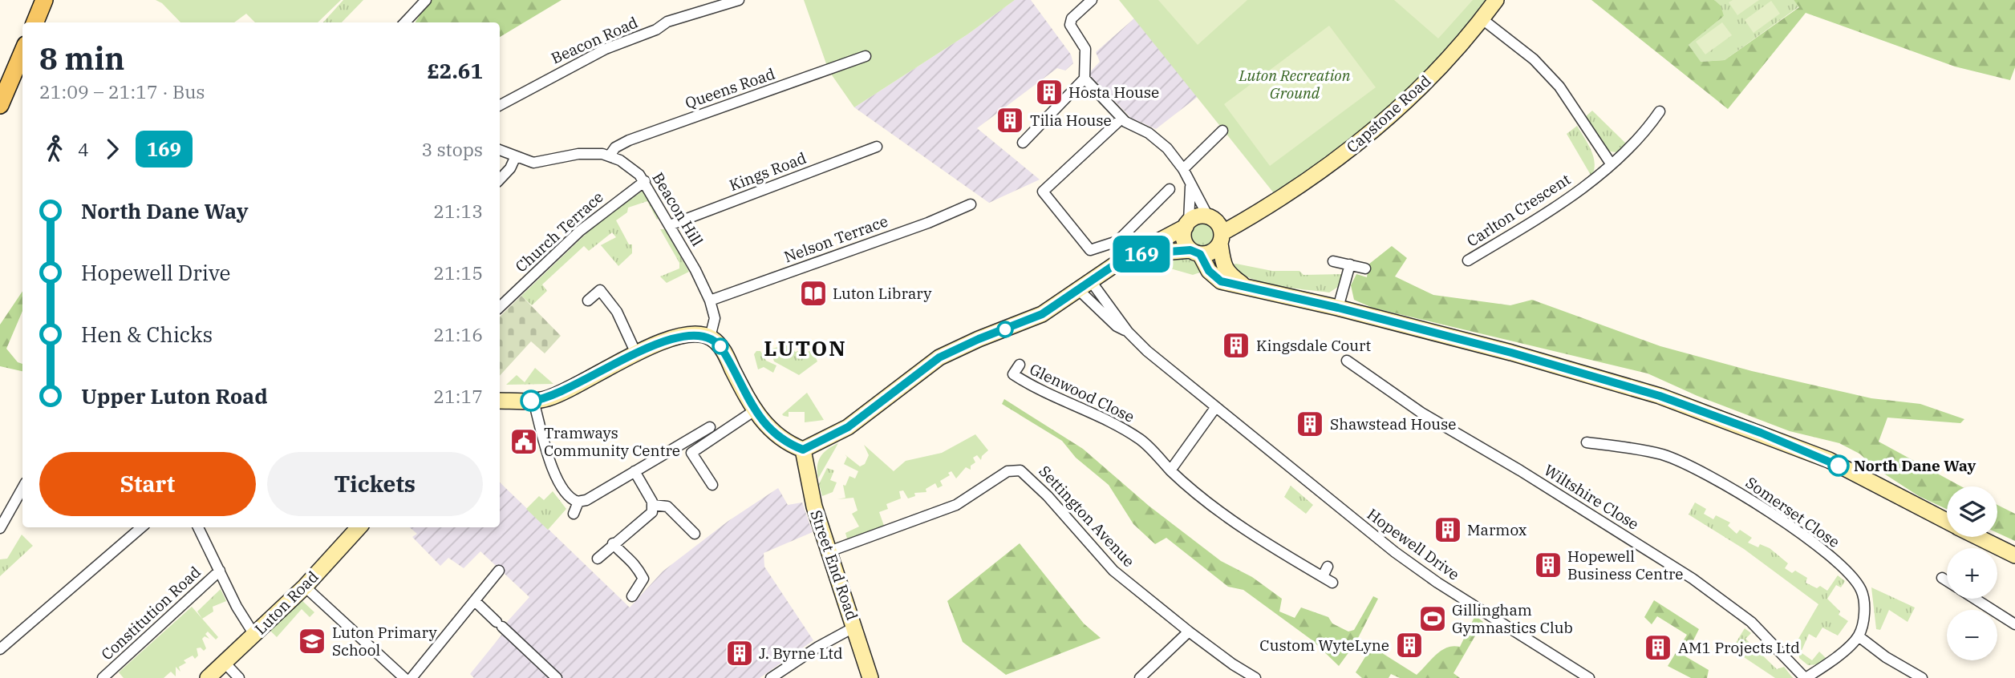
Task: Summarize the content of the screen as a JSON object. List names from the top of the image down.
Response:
{
  "streets": {
    "street": [
      "Beacon Road",
      "Queens Road",
      "Capstone Road",
      "Kings Road",
      "Beacon Hill",
      "Carlton Crescent",
      "Church Terrace",
      "Nelson Terrace",
      "Glenwood Close",
      "Wiltshire Close",
      "Somerset Close",
      "Settington Avenue",
      "Hopewell Drive",
      "Street End Road",
      "Luton Road",
      "Constitution Road"
    ]
  },
  "crossings": [
    ["Queens Road", "Beacon Hill"],
    ["Kings Road", "Beacon Hill"],
    ["Beacon Hill", "Church Terrace"],
    ["Beacon Hill", "Nelson Terrace"],
    ["Settington Avenue", "Street End Road"]
  ],
  "districts": ["LUTON"],
  "parks": ["Luton Recreation Ground"],
  "places": {
    "building": [
      "Hosta House",
      "Tilia House",
      "Kingsdale Court",
      "Shawstead House",
      "Marmox",
      "Hopewell Business Centre",
      "Custom WyteLyne",
      "AM1 Projects Ltd",
      "J. Byrne Ltd"
    ],
    "library": ["Luton Library"],
    "public building": ["Tramways Community Centre"],
    "other": ["North Dane Way"],
    "sports": ["Gillingham Gymnastics Club"],
    "school or university": ["Luton Primary School"]
  },
  "lines": ["bus line 169"],
  "page": {
    "on_map": "169",
    "heading": ["8 min", "21:09 – 21:17 · Bus", "£2.61"],
    "legs": ["4", "169", "3 stops"],
    "list": [
      {
        "name": "North Dane Way",
        "value": "21:13"
      },
      {
        "name": "Hopewell Drive",
        "value": "21:15"
      },
      {
        "name": "Hen & Chicks",
        "value": "21:16"
      },
      {
        "name": "Upper Luton Road",
        "value": "21:17"
      }
    ],
    "buttons": ["Start", "Tickets"],
    "map_buttons": ["+", "−"]
  }
}
